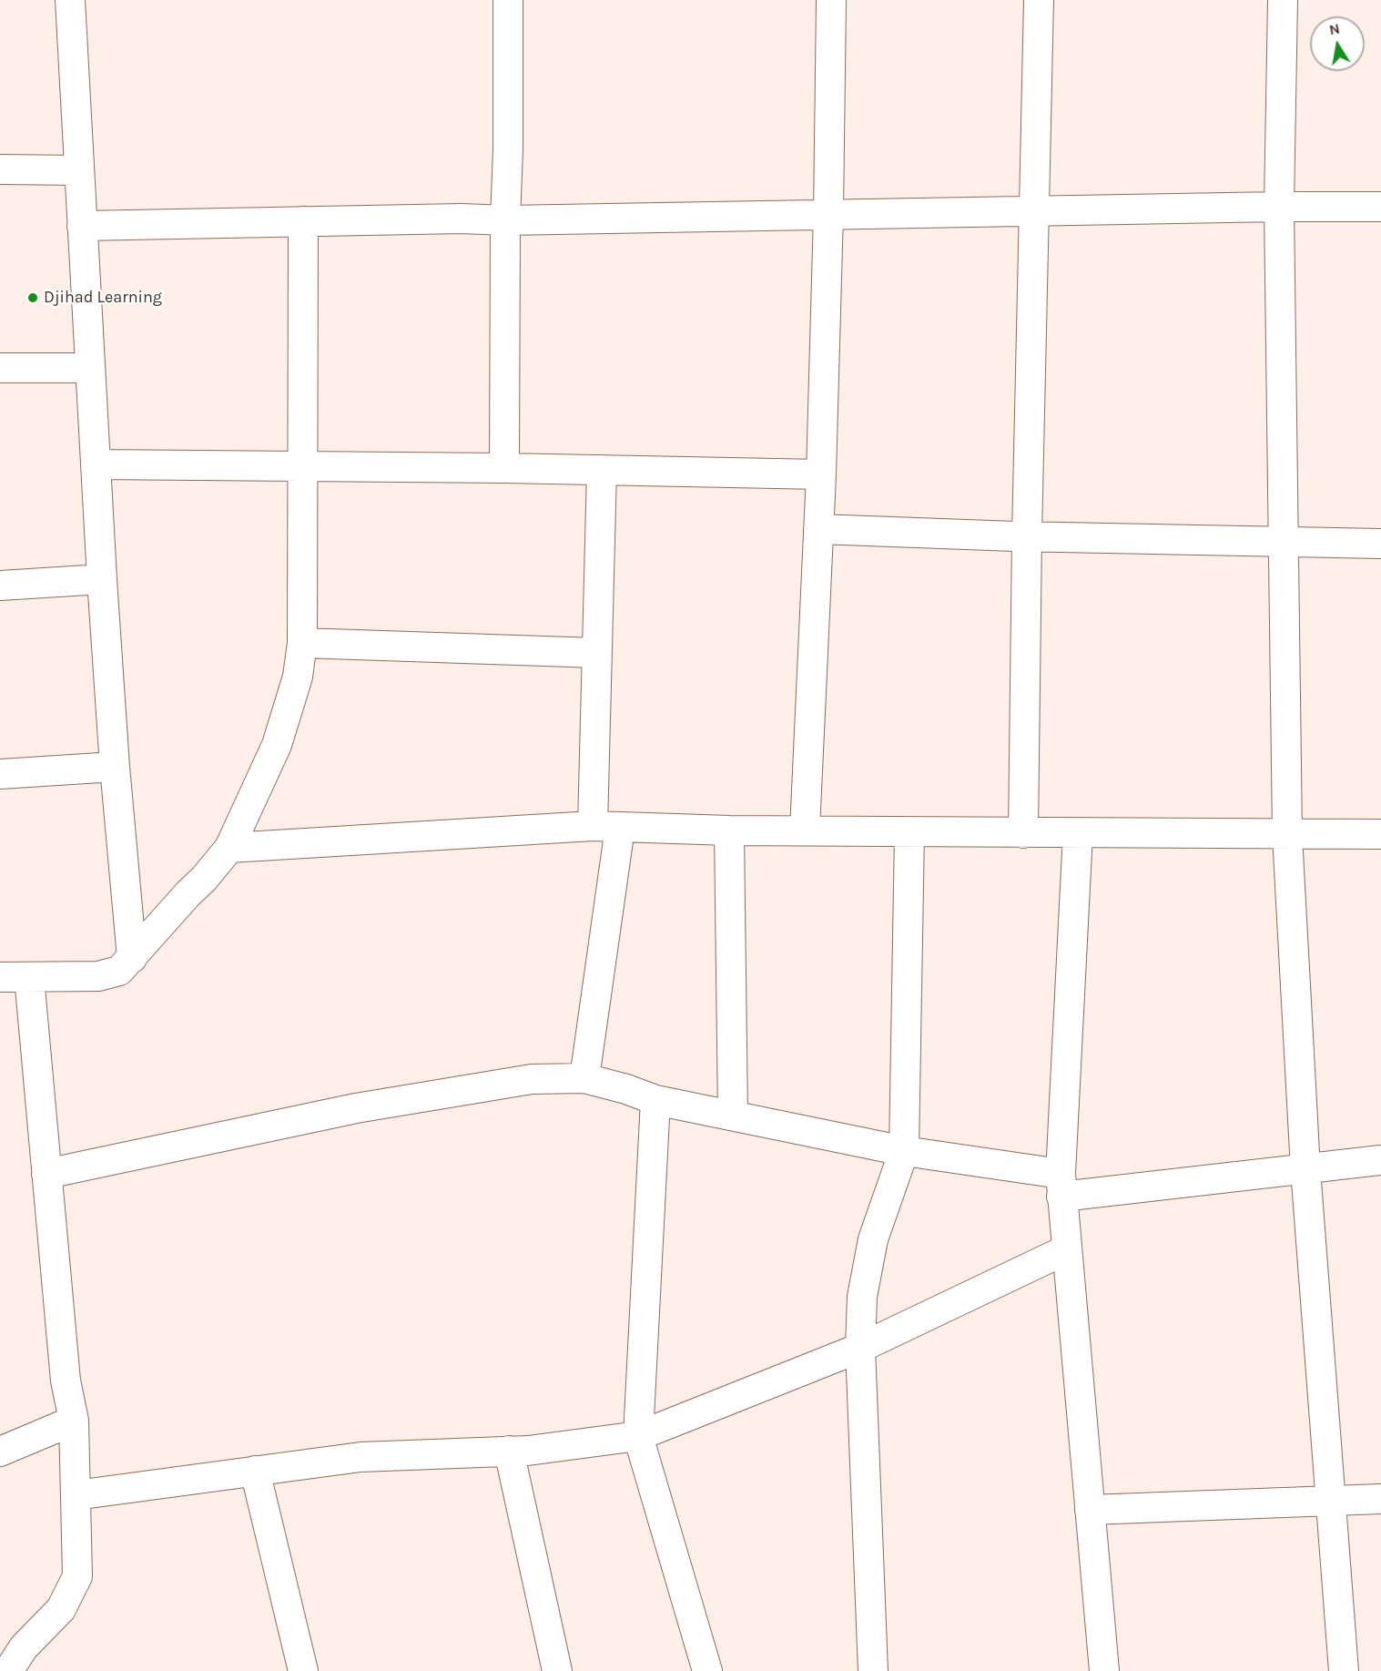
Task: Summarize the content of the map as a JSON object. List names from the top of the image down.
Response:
{
  "places": ["Djihad Learning"],
  "north": "top"
}
